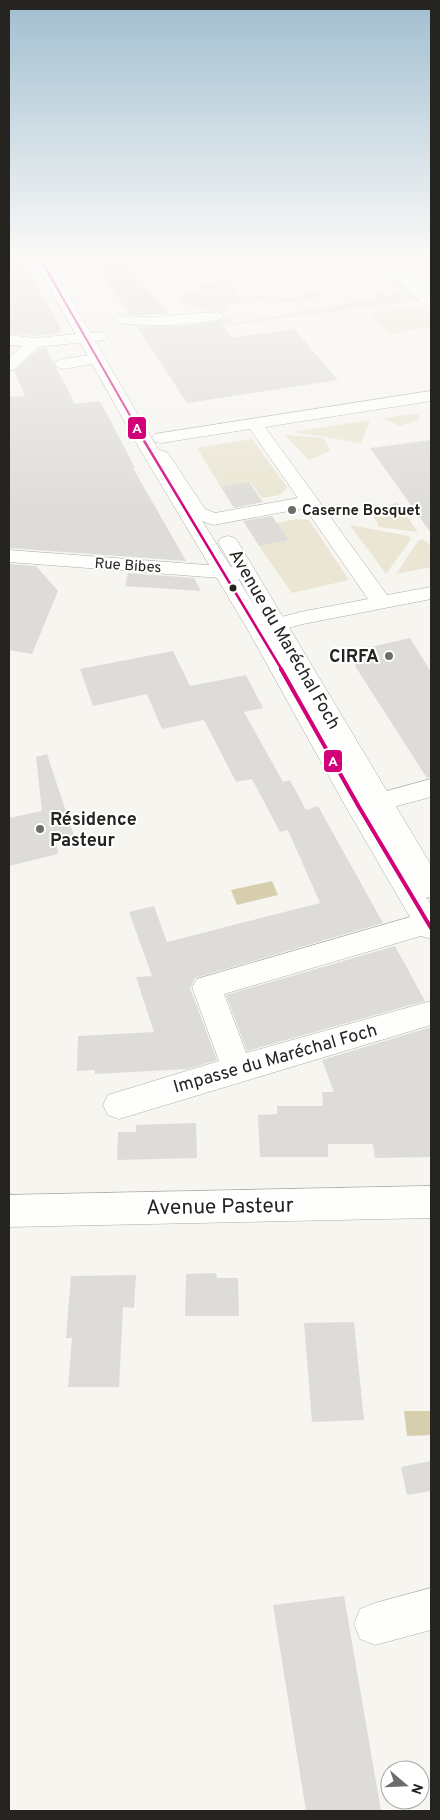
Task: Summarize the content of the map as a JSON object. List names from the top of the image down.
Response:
{
  "streets": {
    "main road": [
      "Rue Bibes",
      "Avenue du Maréchal Foch",
      "Impasse du Maréchal Foch",
      "Avenue Pasteur"
    ]
  },
  "crossings": [
    ["Rue Bibes", "Avenue du Maréchal Foch"]
  ],
  "places": ["Caserne Bosquet", "CIRFA", "Résidence Pasteur"],
  "lines": ["transit line A"],
  "north": "right"
}
